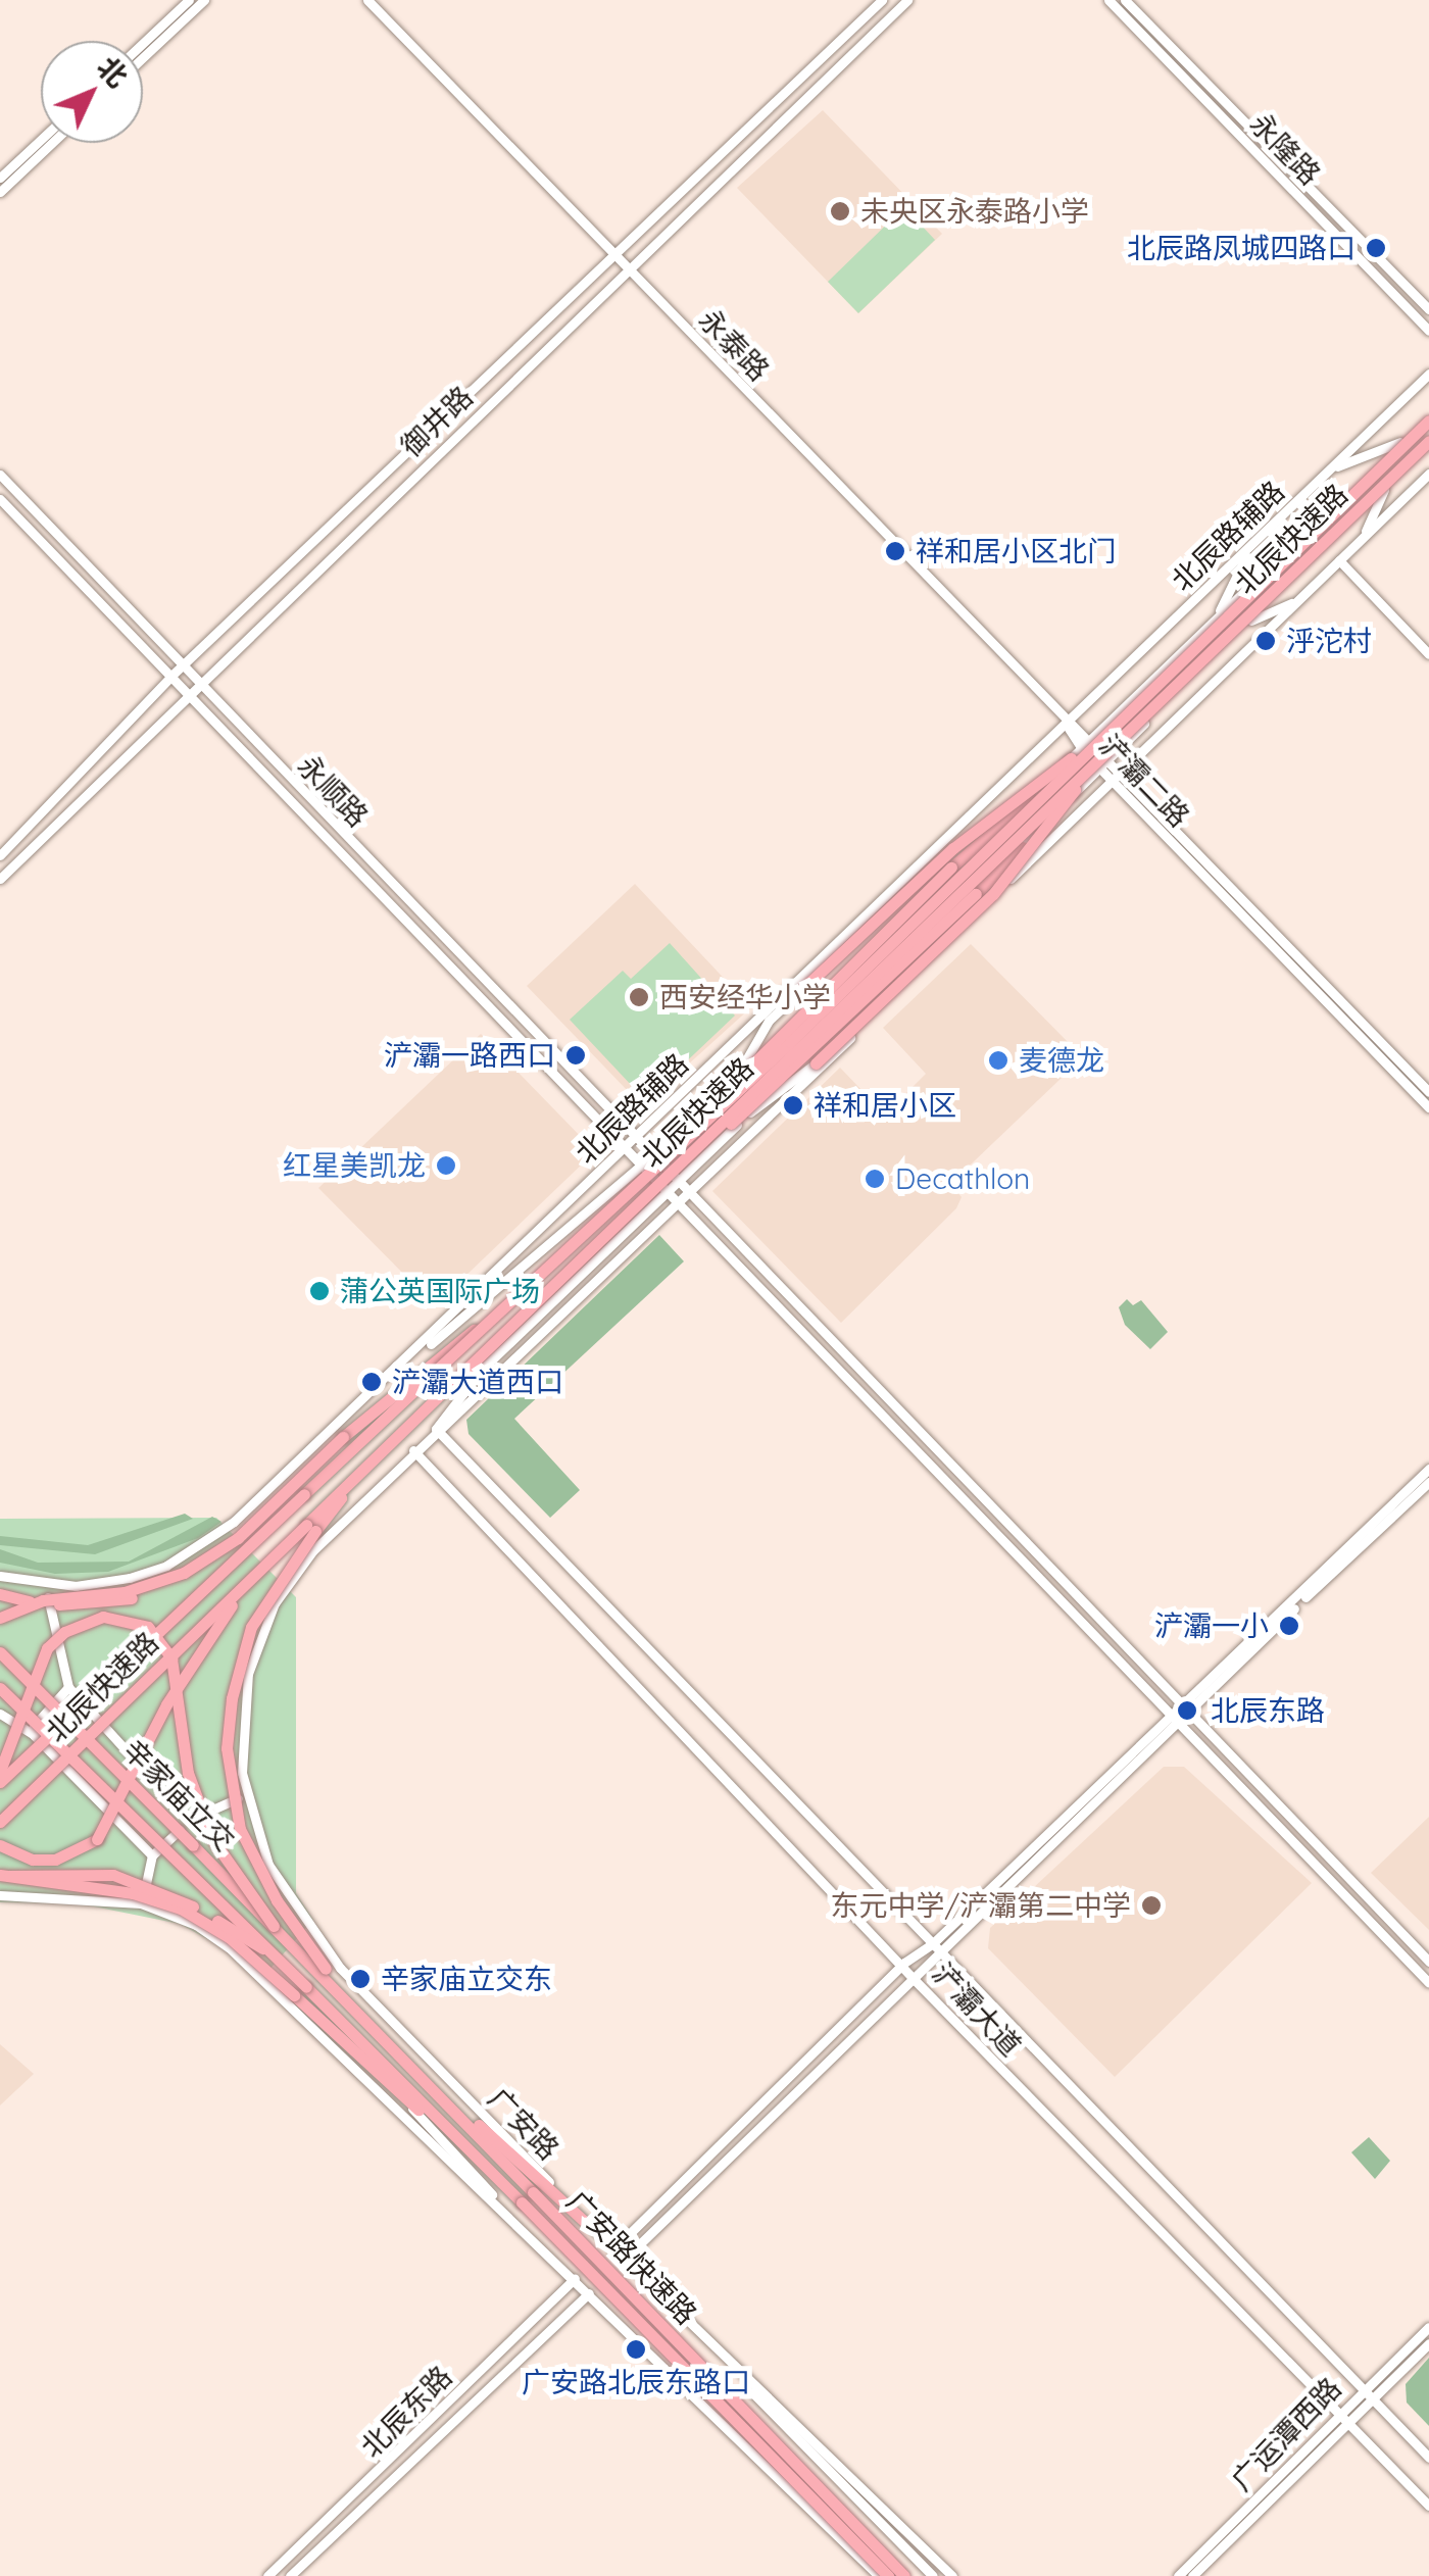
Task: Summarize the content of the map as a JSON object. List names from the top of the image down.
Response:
{
  "streets": {
    "highway": ["北辰快速路", "辛家庙立交", "广安路快速路"],
    "main road": [
      "永隆路",
      "永泰路",
      "御井路",
      "北辰路辅路",
      "浐灞二路",
      "永顺路",
      "浐灞大道",
      "广安路",
      "北辰东路",
      "广运潭西路"
    ]
  },
  "crossings": [
    ["永泰路", "御井路"],
    ["永泰路", "北辰路辅路"],
    ["永泰路", "浐灞二路"],
    ["御井路", "永顺路"],
    ["北辰路辅路", "浐灞二路"],
    ["北辰路辅路", "永顺路"],
    ["辛家庙立交", "广安路快速路"],
    ["浐灞大道", "广运潭西路"]
  ],
  "places": [
    "未央区永泰路小学",
    "北辰路凤城四路口",
    "祥和居小区北门",
    "泘沱村",
    "西安经华小学",
    "浐灞一路西口",
    "麦德龙",
    "祥和居小区",
    "红星美凯龙",
    "Decathlon",
    "蒲公英国际广场",
    "浐灞大道西口",
    "浐灞一小",
    "北辰东路",
    "东元中学/浐灞第二中学",
    "辛家庙立交东",
    "广安路北辰东路口"
  ],
  "north": "top right"
}
